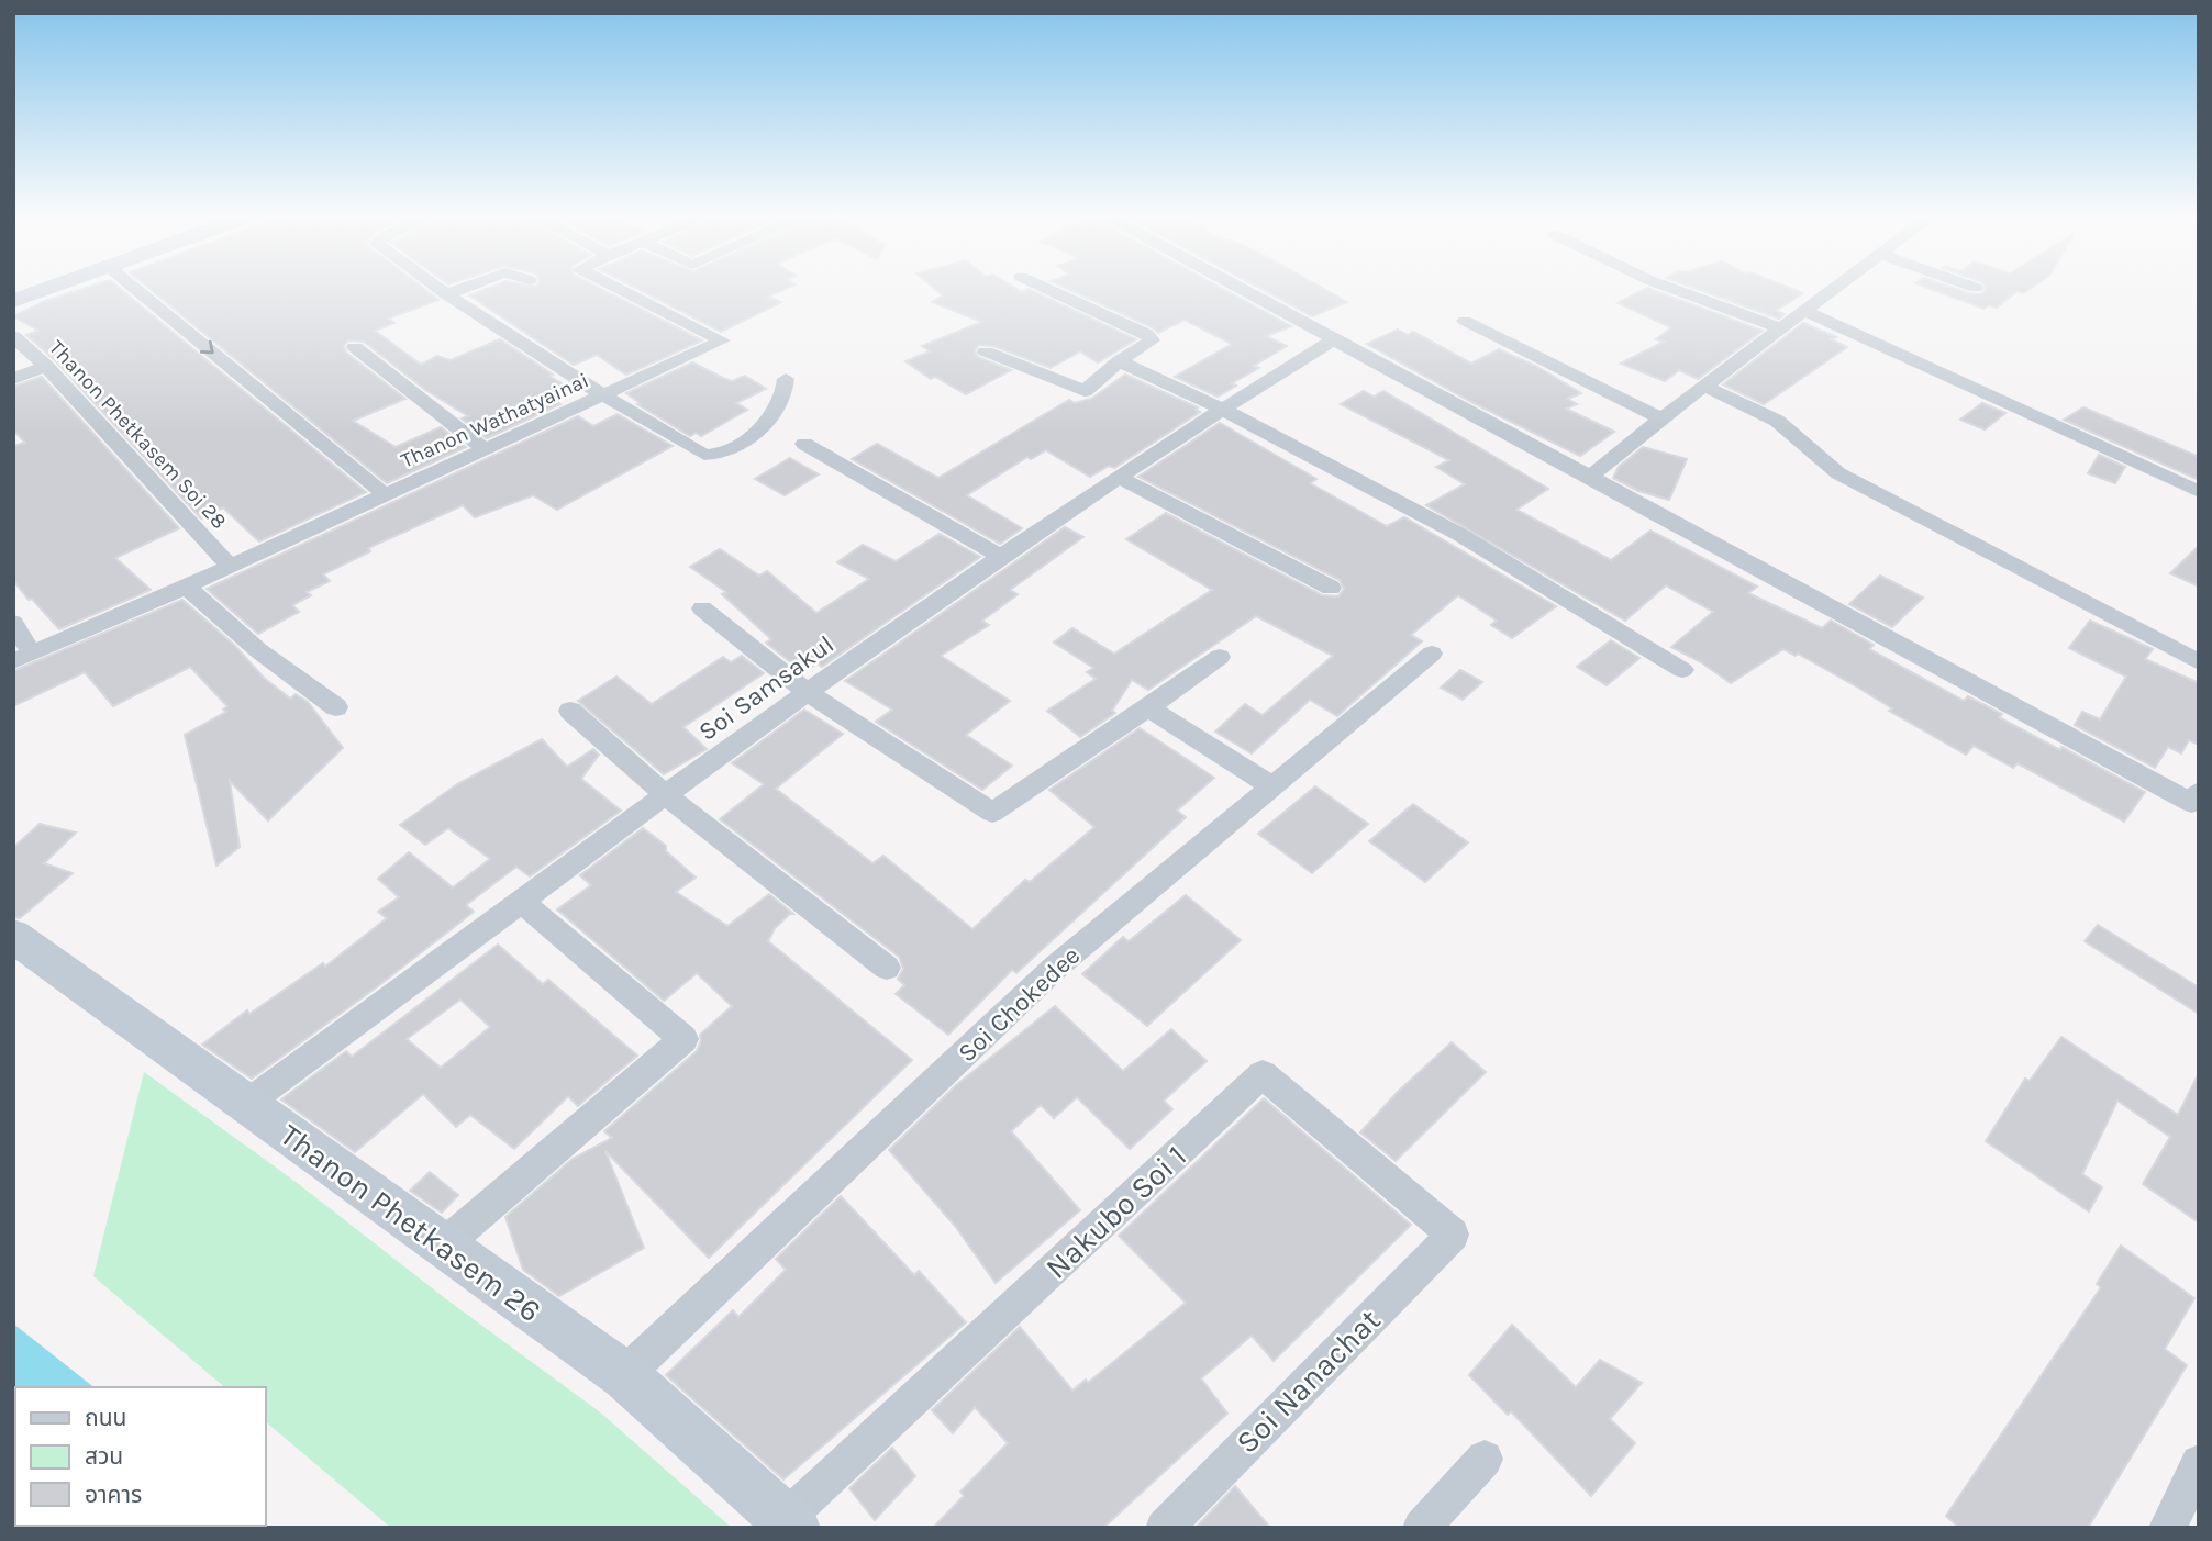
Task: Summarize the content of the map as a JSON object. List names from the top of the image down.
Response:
{
  "streets": {
    "street": [
      "Thanon Wathatyainai",
      "Thanon Phetkasem Soi 28",
      "Soi Samsakul",
      "Soi Chokedee",
      "Nakubo Soi 1",
      "Thanon Phetkasem 26",
      "Soi Nanachat"
    ]
  },
  "crossings": [
    ["Thanon Wathatyainai", "Thanon Phetkasem Soi 28"],
    ["Soi Samsakul", "Thanon Phetkasem 26"],
    ["Soi Chokedee", "Thanon Phetkasem 26"],
    ["Nakubo Soi 1", "Thanon Phetkasem 26"],
    ["Nakubo Soi 1", "Soi Nanachat"]
  ],
  "legend": ["ถนน", "สวน", "อาคาร"]
}
